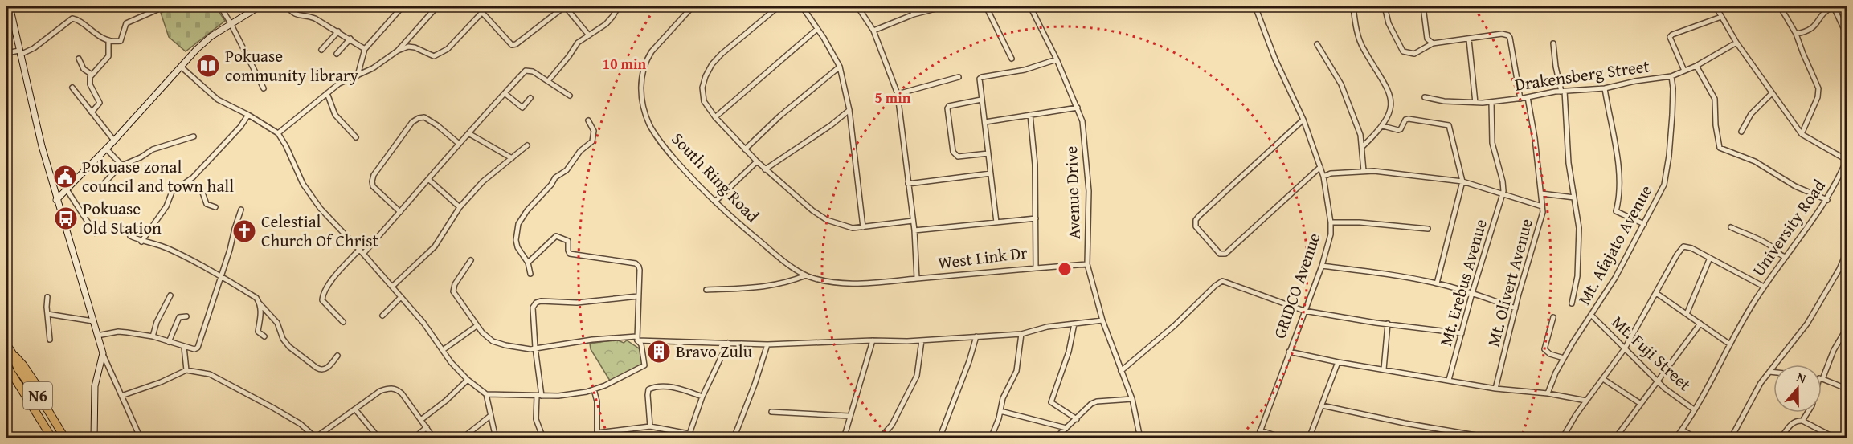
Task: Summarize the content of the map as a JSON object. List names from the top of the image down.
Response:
{
  "streets": {
    "highway": ["N6"],
    "street": [
      "Drakensberg Street",
      "South Ring Road",
      "Avenue Drive",
      "University Road",
      "Mt. Afajato Avenue",
      "West Link Dr",
      "Mt. Erebus Avenue",
      "Mt. Olivert Avenue",
      "GRIDCO Avenue",
      "Mt. Fuji Street"
    ]
  },
  "crossings": [
    ["Drakensberg Street", "University Road"],
    ["Drakensberg Street", "Mt. Afajato Avenue"],
    ["Drakensberg Street", "Mt. Olivert Avenue"],
    ["South Ring Road", "West Link Dr"],
    ["University Road", "Mt. Fuji Street"],
    ["Mt. Afajato Avenue", "Mt. Fuji Street"]
  ],
  "places": {
    "library": ["Pokuase community library"],
    "public building": ["Pokuase zonal council and town hall"],
    "bus stop": ["Pokuase Old Station"],
    "church": ["Celestial Church Of Christ"],
    "building": ["Bravo Zulu"]
  },
  "north": "top",
  "rings": ["10 min", "5 min"]
}
